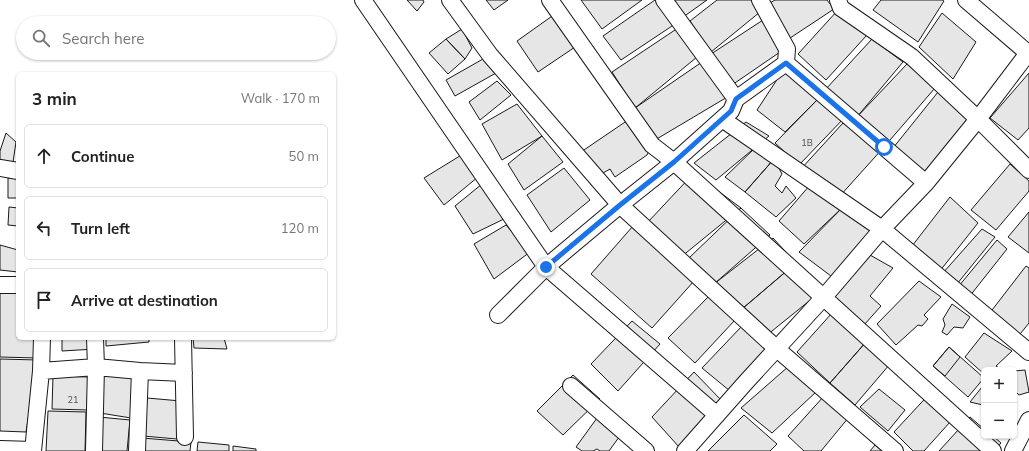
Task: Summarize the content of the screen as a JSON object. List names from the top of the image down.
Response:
{
  "house_numbers": ["1B", "21"],
  "page": {
    "search": "Search here",
    "heading": ["3 min", "Walk · 170 m"],
    "list": [
      ["Continue", "50 m"],
      ["Turn left", "120 m"],
      "Arrive at destination"
    ],
    "map_buttons": ["+", "−"]
  }
}
